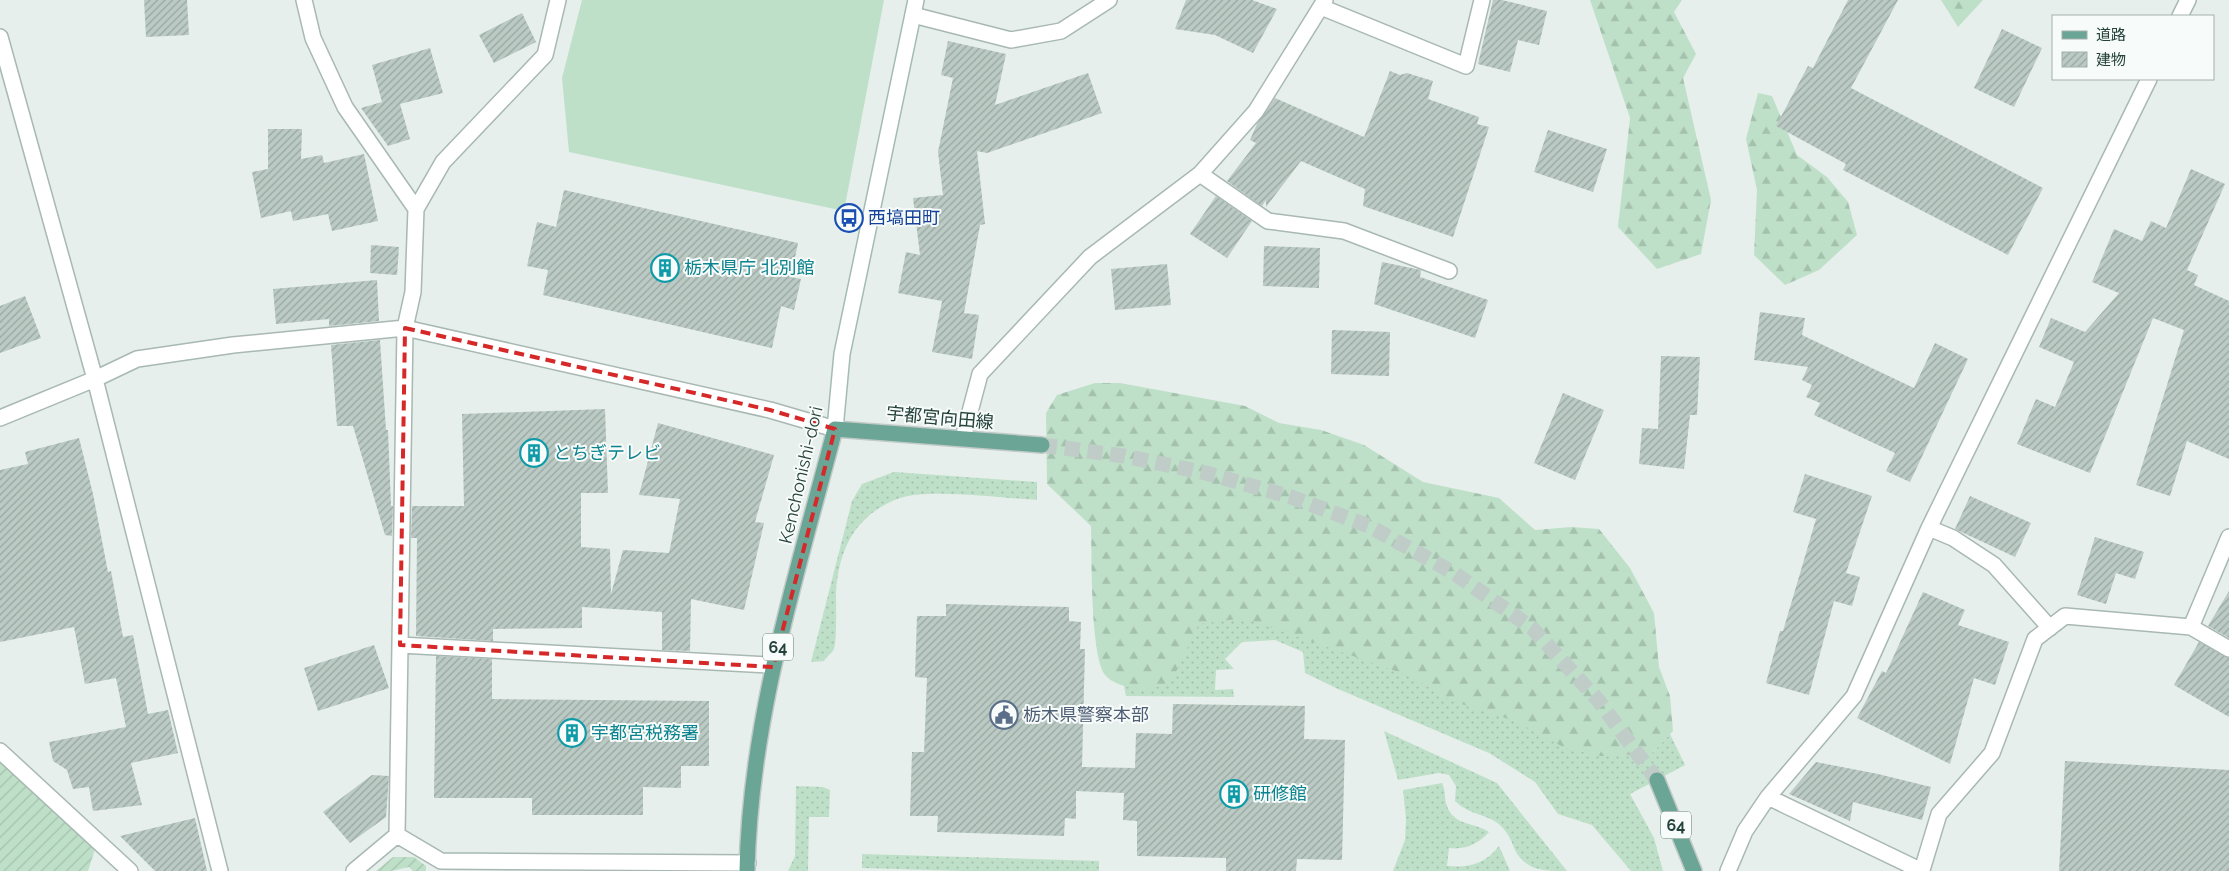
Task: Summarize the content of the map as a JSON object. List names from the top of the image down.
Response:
{
  "streets": {
    "main road": ["宇都宮向田線", "Kenchonishi-dori", "64"]
  },
  "crossings": [
    ["宇都宮向田線", "Kenchonishi-dori"]
  ],
  "places": {
    "bus stop": ["西塙田町"],
    "building": [
      "栃木県庁 北別館",
      "とちぎテレビ",
      "宇都宮税務署",
      "研修館"
    ],
    "public building": ["栃木県警察本部"]
  },
  "legend": ["道路", "建物"]
}
